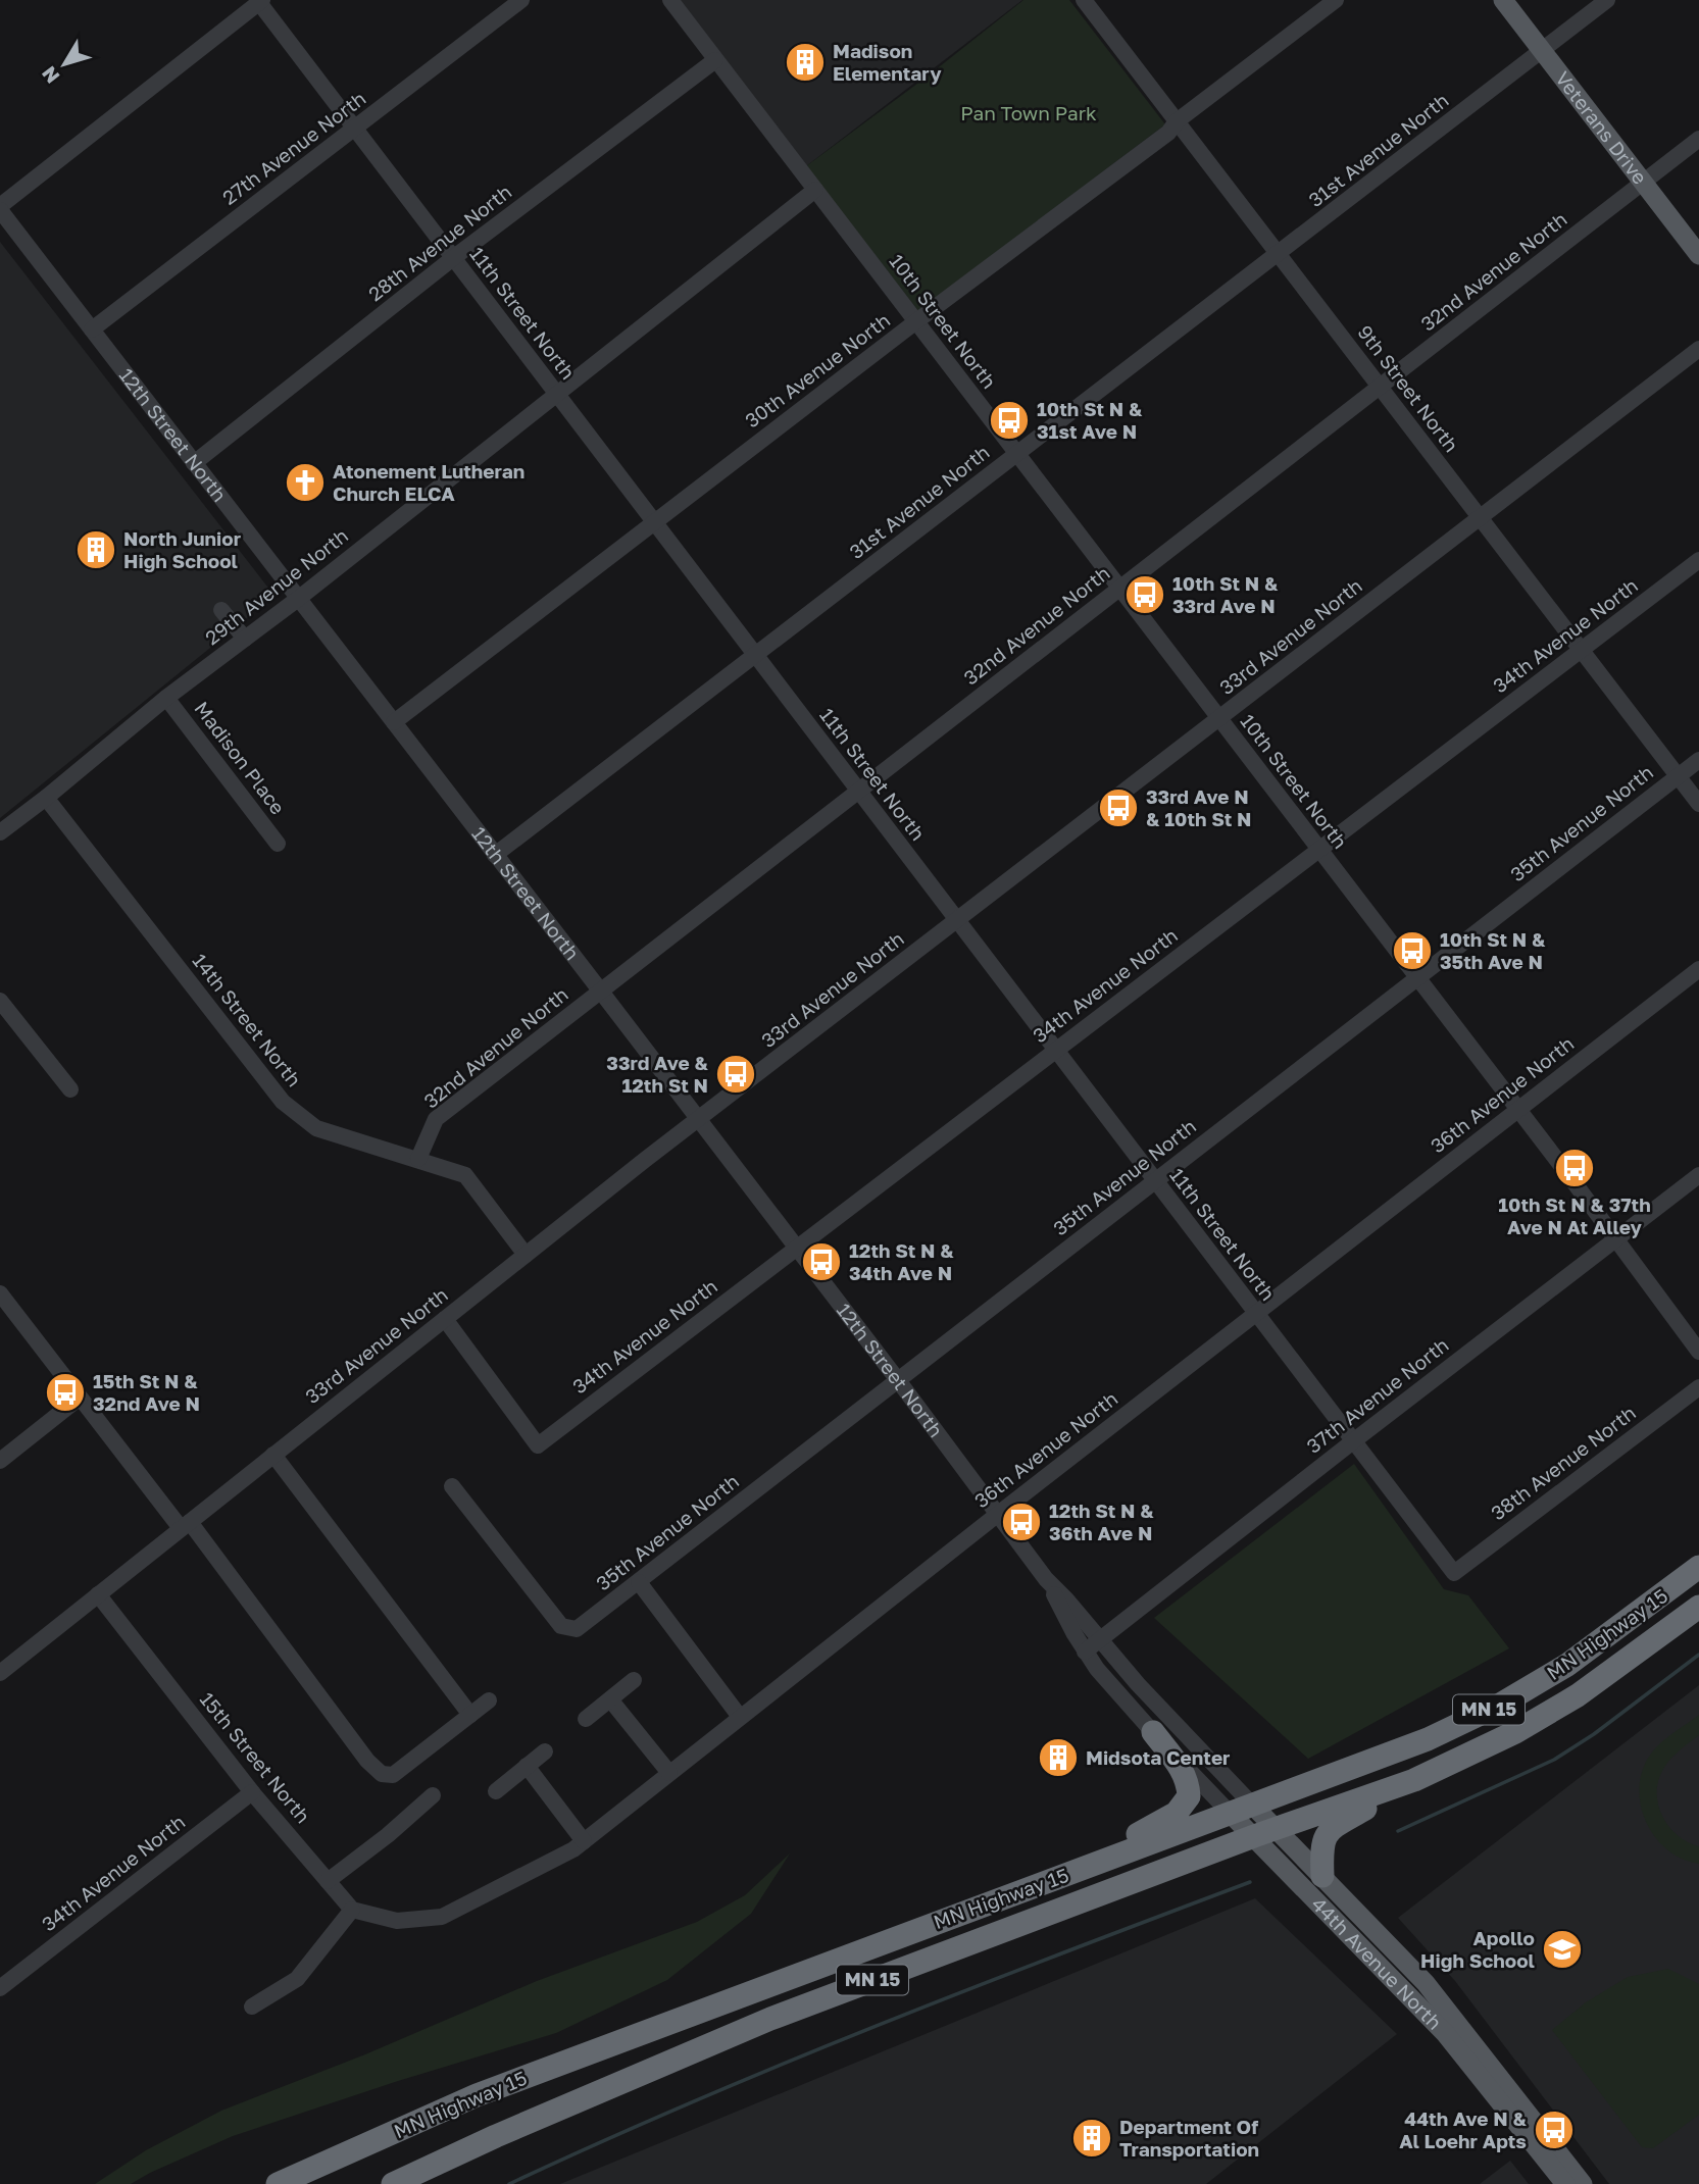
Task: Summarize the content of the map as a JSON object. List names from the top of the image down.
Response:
{
  "streets": {
    "highway": ["MN Highway 15", "MN 15"],
    "main road": ["Veterans Drive", "12th Street North", "44th Avenue North"],
    "street": [
      "27th Avenue North",
      "31st Avenue North",
      "28th Avenue North",
      "32nd Avenue North",
      "11th Street North",
      "10th Street North",
      "30th Avenue North",
      "9th Street North",
      "29th Avenue North",
      "34th Avenue North",
      "33rd Avenue North",
      "Madison Place",
      "35th Avenue North",
      "14th Street North",
      "36th Avenue North",
      "37th Avenue North",
      "38th Avenue North",
      "15th Street North"
    ]
  },
  "crossings": [
    ["Veterans Drive", "31st Avenue North"],
    ["Veterans Drive", "32nd Avenue North"],
    ["27th Avenue North", "11th Street North"],
    ["27th Avenue North", "12th Street North"],
    ["31st Avenue North", "11th Street North"],
    ["31st Avenue North", "10th Street North"],
    ["31st Avenue North", "9th Street North"],
    ["31st Avenue North", "12th Street North"],
    ["28th Avenue North", "11th Street North"],
    ["28th Avenue North", "10th Street North"],
    ["28th Avenue North", "12th Street North"],
    ["32nd Avenue North", "11th Street North"],
    ["32nd Avenue North", "10th Street North"],
    ["32nd Avenue North", "9th Street North"],
    ["32nd Avenue North", "12th Street North"],
    ["32nd Avenue North", "14th Street North"],
    ["11th Street North", "30th Avenue North"],
    ["11th Street North", "29th Avenue North"],
    ["11th Street North", "34th Avenue North"],
    ["11th Street North", "33rd Avenue North"],
    ["11th Street North", "35th Avenue North"],
    ["11th Street North", "36th Avenue North"],
    ["11th Street North", "37th Avenue North"],
    ["11th Street North", "38th Avenue North"],
    ["10th Street North", "30th Avenue North"],
    ["10th Street North", "29th Avenue North"],
    ["10th Street North", "34th Avenue North"],
    ["10th Street North", "33rd Avenue North"],
    ["10th Street North", "35th Avenue North"],
    ["10th Street North", "36th Avenue North"],
    ["10th Street North", "37th Avenue North"],
    ["30th Avenue North", "9th Street North"],
    ["30th Avenue North", "12th Street North"],
    ["9th Street North", "34th Avenue North"],
    ["9th Street North", "33rd Avenue North"],
    ["9th Street North", "35th Avenue North"],
    ["12th Street North", "29th Avenue North"],
    ["12th Street North", "34th Avenue North"],
    ["12th Street North", "33rd Avenue North"],
    ["12th Street North", "35th Avenue North"],
    ["12th Street North", "36th Avenue North"],
    ["12th Street North", "37th Avenue North"],
    ["12th Street North", "MN Highway 15"],
    ["12th Street North", "44th Avenue North"],
    ["29th Avenue North", "Madison Place"],
    ["29th Avenue North", "14th Street North"],
    ["34th Avenue North", "33rd Avenue North"],
    ["34th Avenue North", "15th Street North"],
    ["33rd Avenue North", "14th Street North"],
    ["33rd Avenue North", "15th Street North"],
    ["36th Avenue North", "15th Street North"],
    ["MN Highway 15", "44th Avenue North"]
  ],
  "parks": ["Pan Town Park"],
  "places": {
    "building": [
      "Madison Elementary",
      "North Junior High School",
      "Midsota Center",
      "Department Of Transportation"
    ],
    "bus stop": [
      "10th St N & 31st Ave N",
      "10th St N & 33rd Ave N",
      "33rd Ave N & 10th St N",
      "10th St N & 35th Ave N",
      "33rd Ave & 12th St N",
      "10th St N & 37th Ave N At Alley",
      "12th St N & 34th Ave N",
      "15th St N & 32nd Ave N",
      "12th St N & 36th Ave N",
      "44th Ave N & Al Loehr Apts"
    ],
    "church": ["Atonement Lutheran Church ELCA"],
    "school or university": ["Apollo High School"]
  },
  "north": "bottom left"
}
